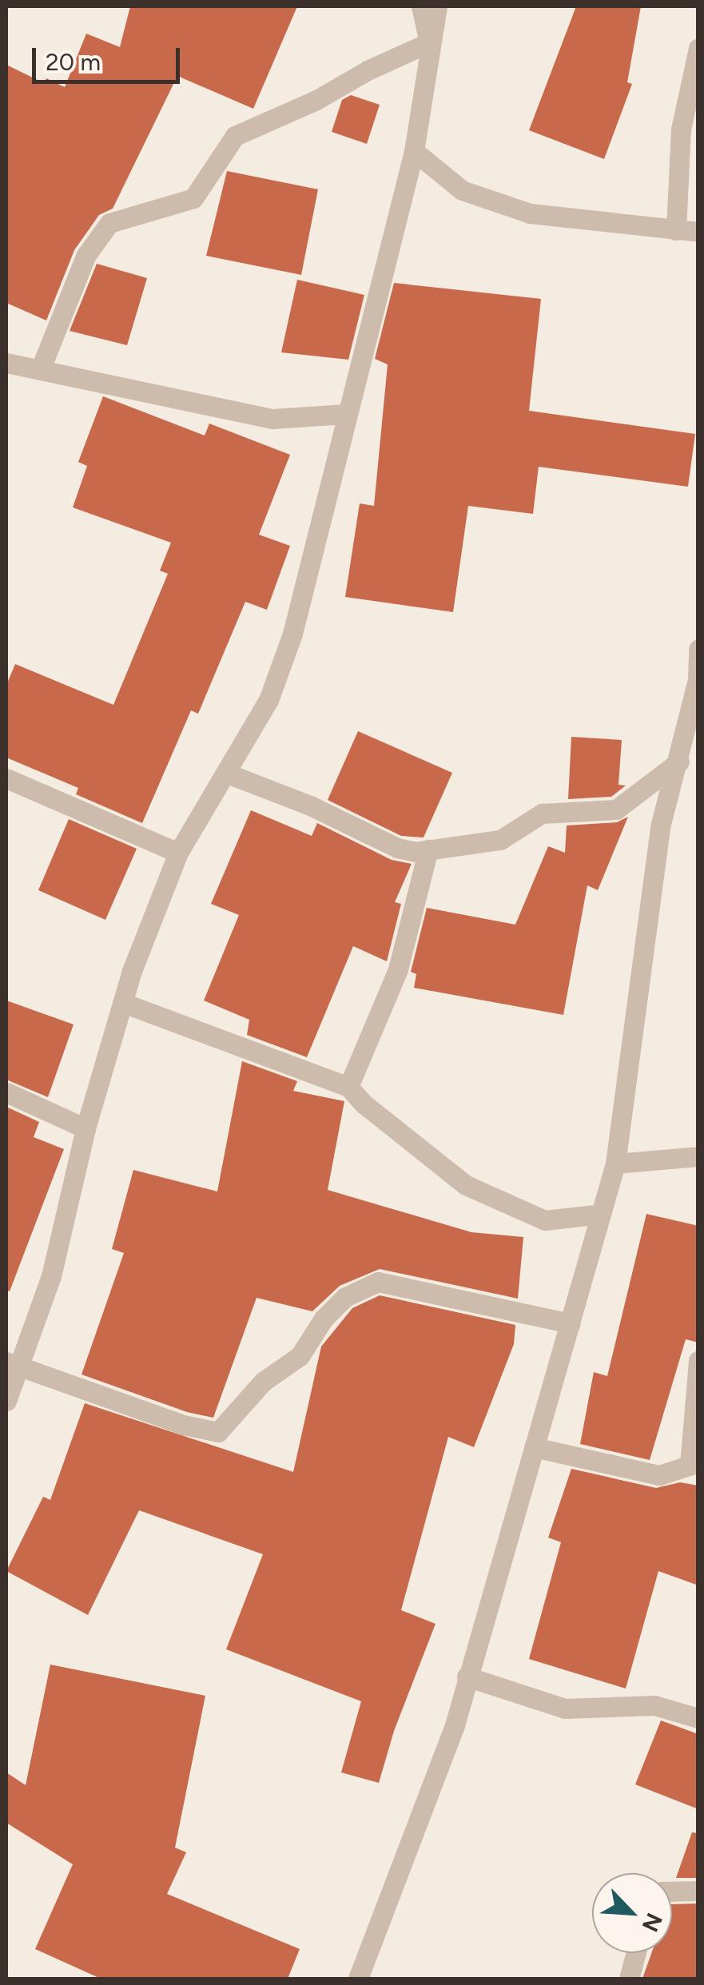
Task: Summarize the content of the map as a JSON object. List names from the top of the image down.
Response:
{
  "scale_bar": "20 m",
  "north": "bottom right"
}
